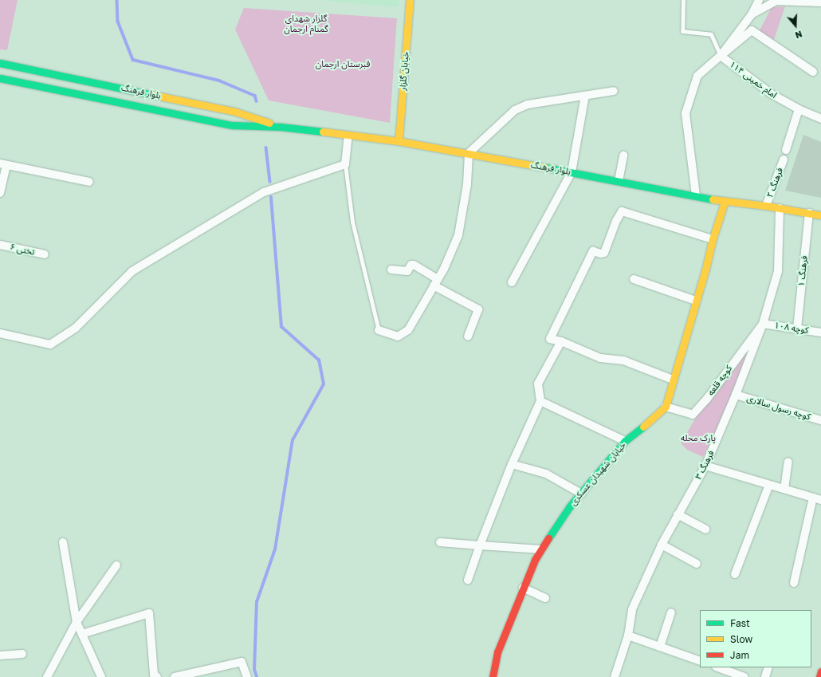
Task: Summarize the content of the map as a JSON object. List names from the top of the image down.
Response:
{
  "streets": {
    "main road": ["خیابان گلزار", "بلوار فرهنگ", "خیابان شهیدان عسکری"],
    "street": [
      "امام خمینی ۱۱۴",
      "فرهنگ ۲",
      "تختی ۶",
      "فرهنگ ۱",
      "کوچه ۱۰۸",
      "کوچه قلعه",
      "کوچه رسول سالاری",
      "فرهنگ ۳"
    ]
  },
  "crossings": [
    ["خیابان گلزار", "بلوار فرهنگ"],
    ["بلوار فرهنگ", "فرهنگ ۲"],
    ["بلوار فرهنگ", "فرهنگ ۱"],
    ["بلوار فرهنگ", "فرهنگ ۳"],
    ["فرهنگ ۱", "کوچه ۱۰۸"],
    ["کوچه ۱۰۸", "کوچه قلعه"],
    ["کوچه ۱۰۸", "فرهنگ ۳"],
    ["کوچه قلعه", "فرهنگ ۳"],
    ["کوچه قلعه", "خیابان شهیدان عسکری"],
    ["کوچه رسول سالاری", "فرهنگ ۳"]
  ],
  "parks": ["گلزار شهدای گمنام ارجمان", "قبرستان ارجمان", "پارک محله"],
  "legend": ["Fast", "Slow", "Jam"],
  "north": "bottom"
}
